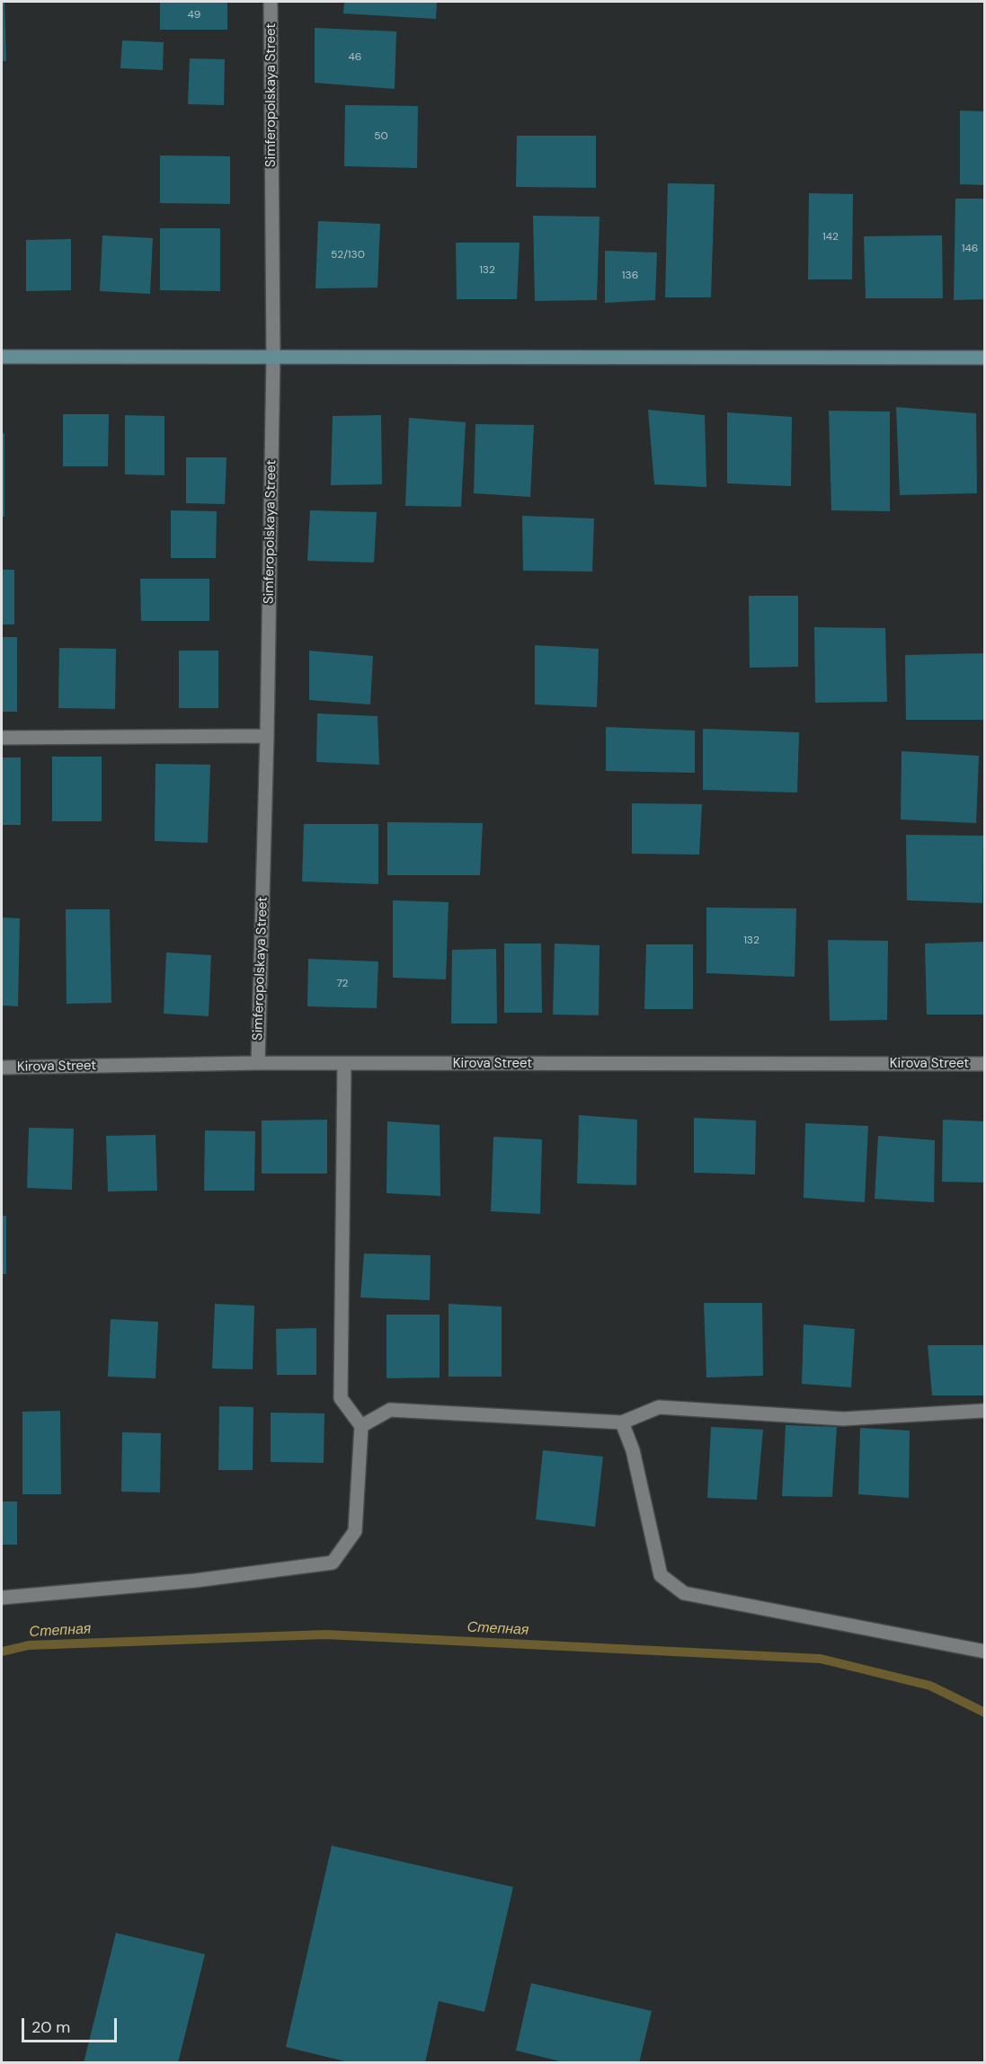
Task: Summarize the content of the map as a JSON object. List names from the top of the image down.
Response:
{
  "streets": {
    "street": ["Simferopolskaya Street", "Kirova Street"]
  },
  "crossings": [
    ["Simferopolskaya Street", "Kirova Street"]
  ],
  "water": ["Степная"],
  "house_numbers": [
    "49",
    "46",
    "50",
    "142",
    "146",
    "52/130",
    "132",
    "136",
    "132",
    "72"
  ],
  "scale_bar": "20 m"
}
